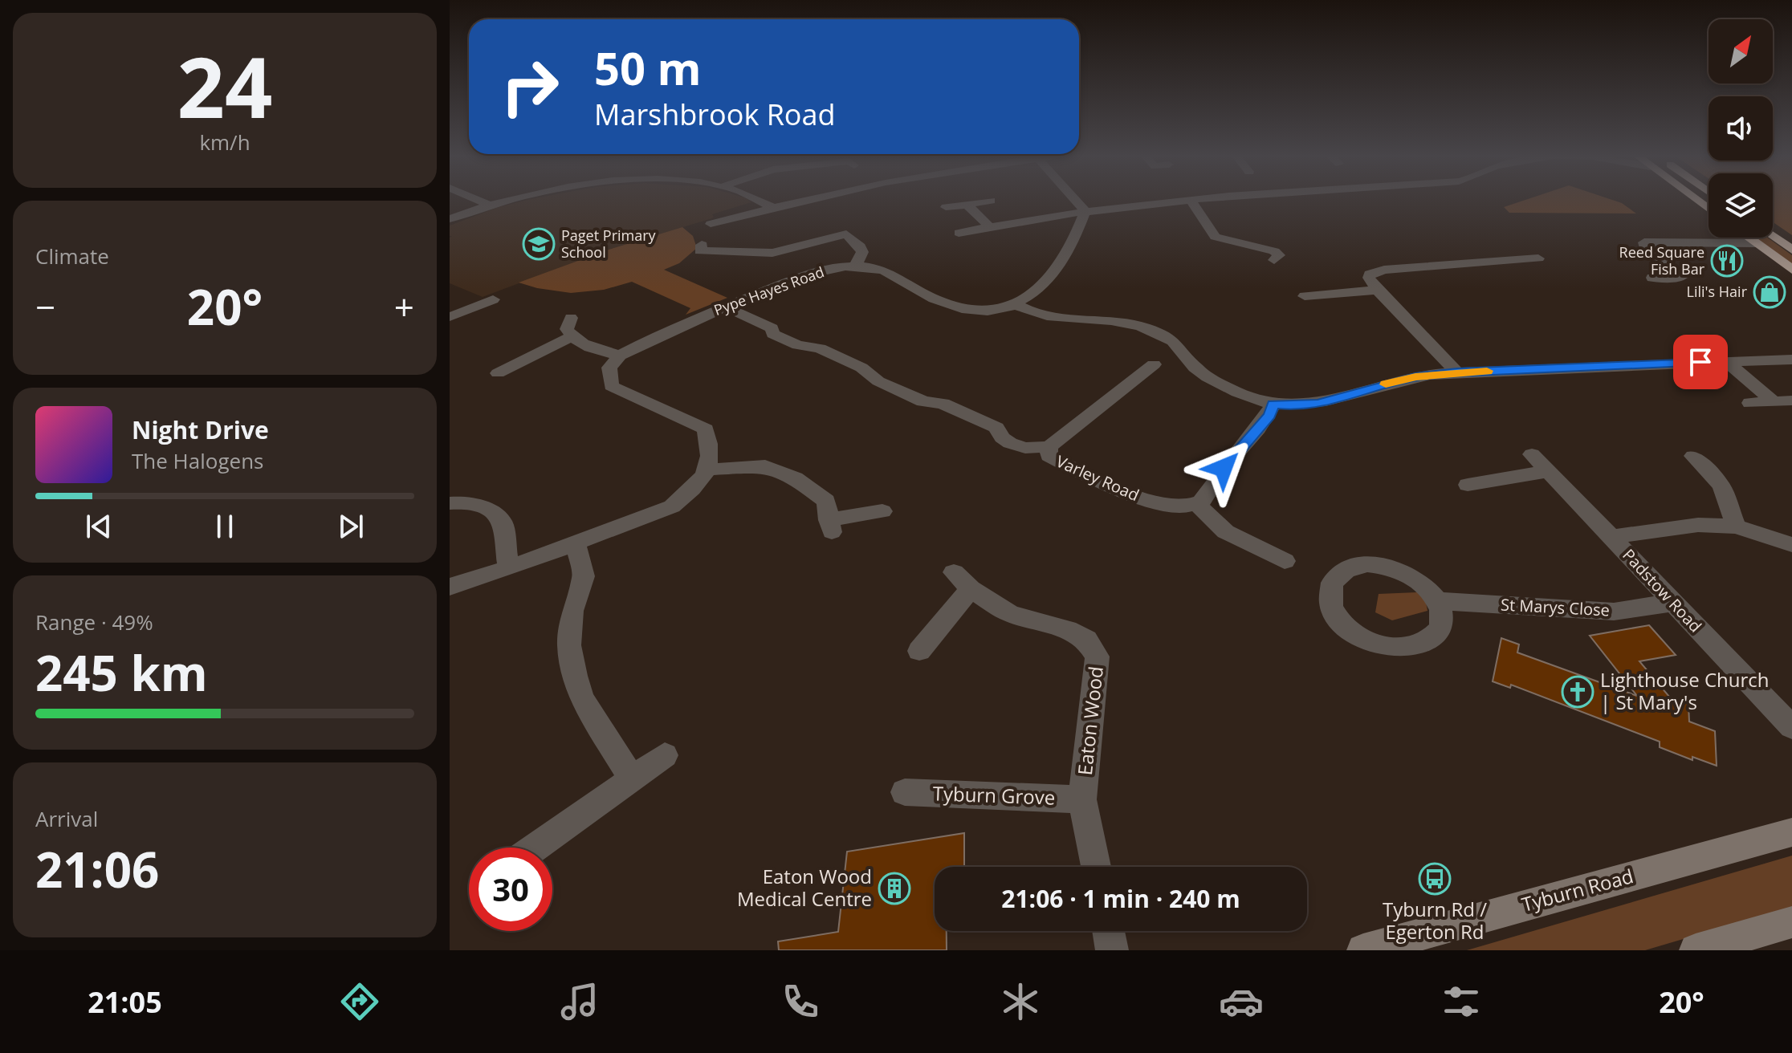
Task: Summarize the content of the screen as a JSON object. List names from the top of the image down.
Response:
{
  "streets": {
    "main road": ["Tyburn Road"],
    "street": [
      "Pype Hayes Road",
      "Varley Road",
      "Padstow Road",
      "St Marys Close",
      "Eaton Wood",
      "Tyburn Grove"
    ]
  },
  "crossings": [
    ["Pype Hayes Road", "Varley Road"],
    ["Padstow Road", "St Marys Close"],
    ["Eaton Wood", "Tyburn Grove"]
  ],
  "places": {
    "school or university": ["Paget Primary School"],
    "restaurant": ["Reed Square Fish Bar"],
    "shop": ["Lili's Hair"],
    "church": ["Lighthouse Church | St Mary's"],
    "bus stop": ["Tyburn Rd / Egerton Rd"],
    "building": ["Eaton Wood Medical Centre"]
  },
  "north": "top right",
  "page": {
    "tile": [
      ["24", "km/h"],
      "Climate",
      ["Range · 49%", "245 km"],
      ["Arrival", "21:06"]
    ],
    "turn": ["50 m", "Marshbrook Road"],
    "heat": ["−", "20°", "+"],
    "song": ["Night Drive", "The Halogens"],
    "limit": "30",
    "trip": "21:06 · 1 min · 240 m",
    "tabs": ["21:05", "20°"]
  }
}
